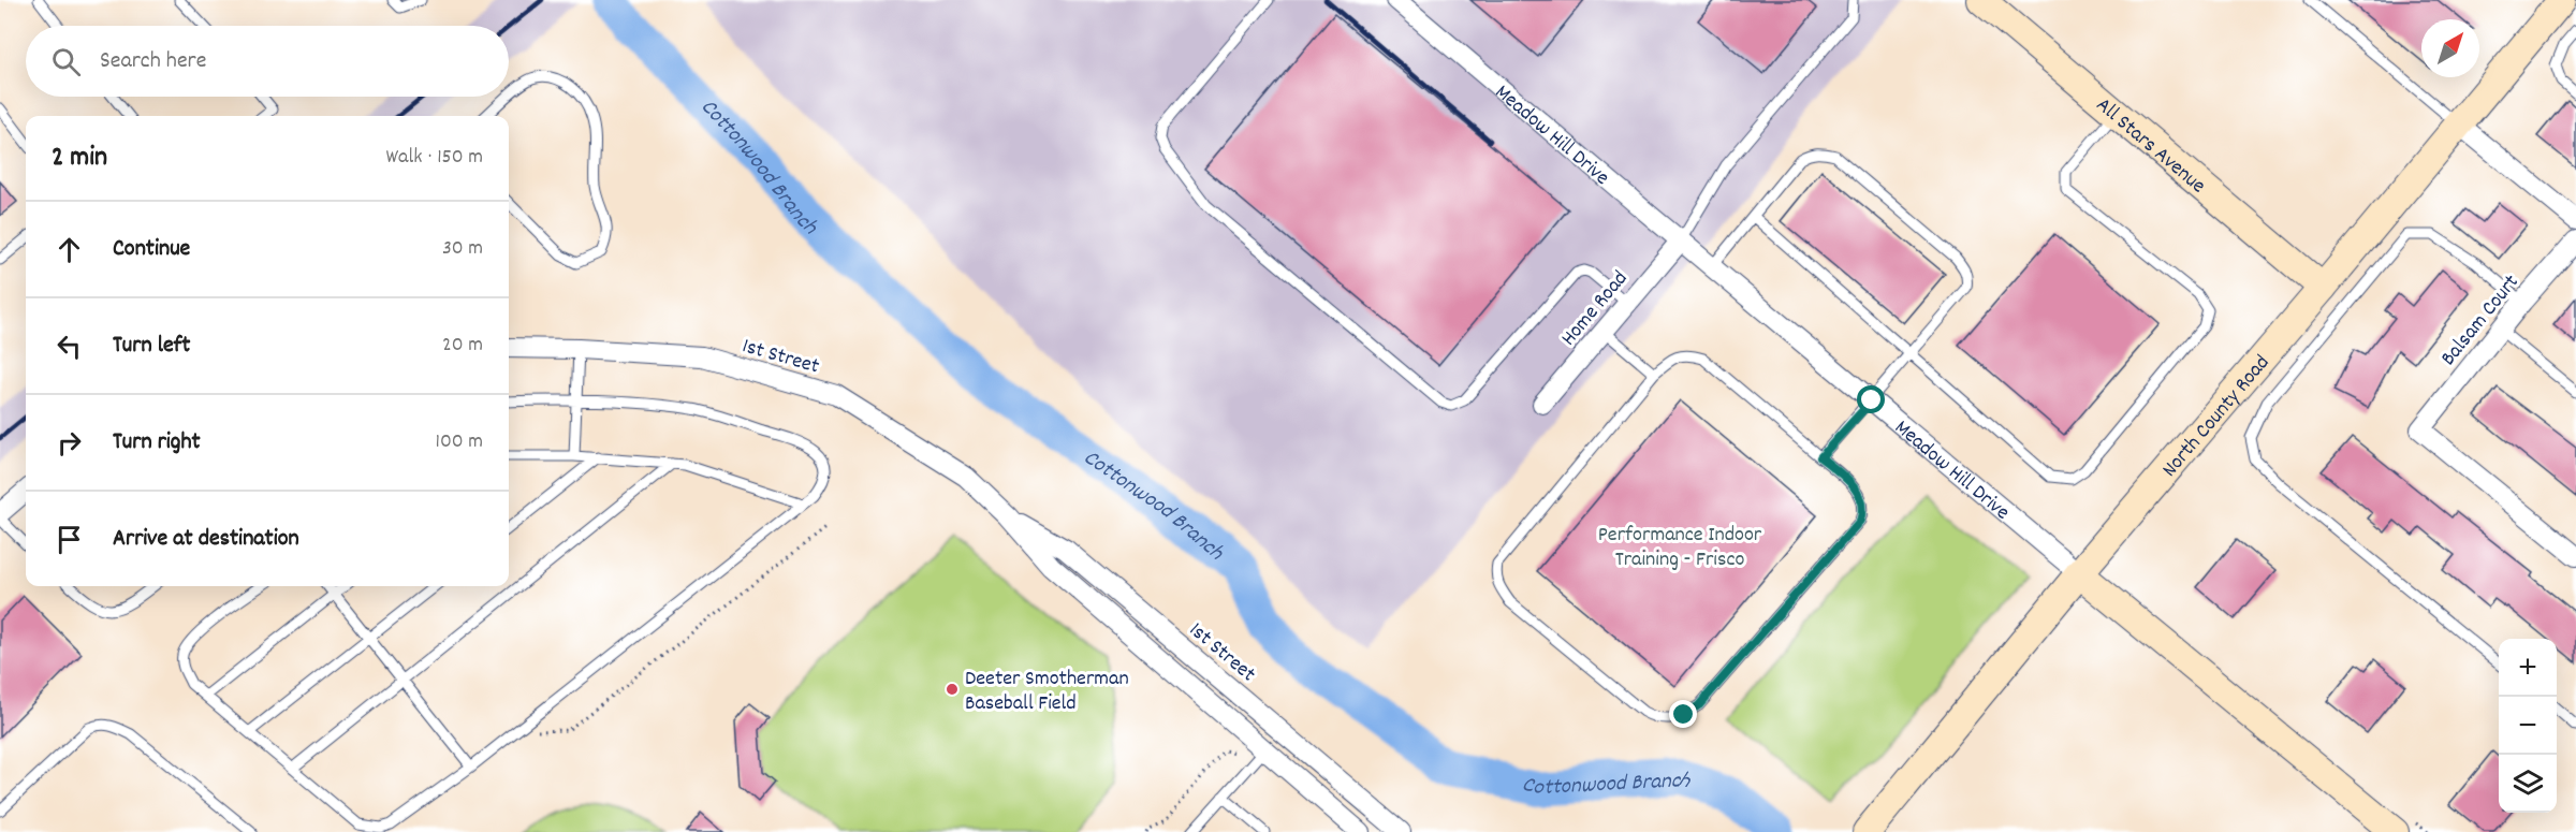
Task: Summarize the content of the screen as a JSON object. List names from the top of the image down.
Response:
{
  "streets": {
    "street": [
      "Meadow Hill Drive",
      "All Stars Avenue",
      "Home Road",
      "Balsam Court",
      "1st Street",
      "North County Road"
    ]
  },
  "crossings": [
    ["Meadow Hill Drive", "Home Road"],
    ["Meadow Hill Drive", "North County Road"],
    ["All Stars Avenue", "North County Road"]
  ],
  "water": ["Cottonwood Branch"],
  "parks": ["Performance Indoor Training - Frisco"],
  "places": ["Deeter Smotherman Baseball Field"],
  "north": "top right",
  "page": {
    "search": "Search here",
    "heading": ["2 min", "Walk · 150 m"],
    "list": [
      ["Continue", "30 m"],
      ["Turn left", "20 m"],
      ["Turn right", "100 m"],
      "Arrive at destination"
    ],
    "map_buttons": ["+", "−"]
  }
}
